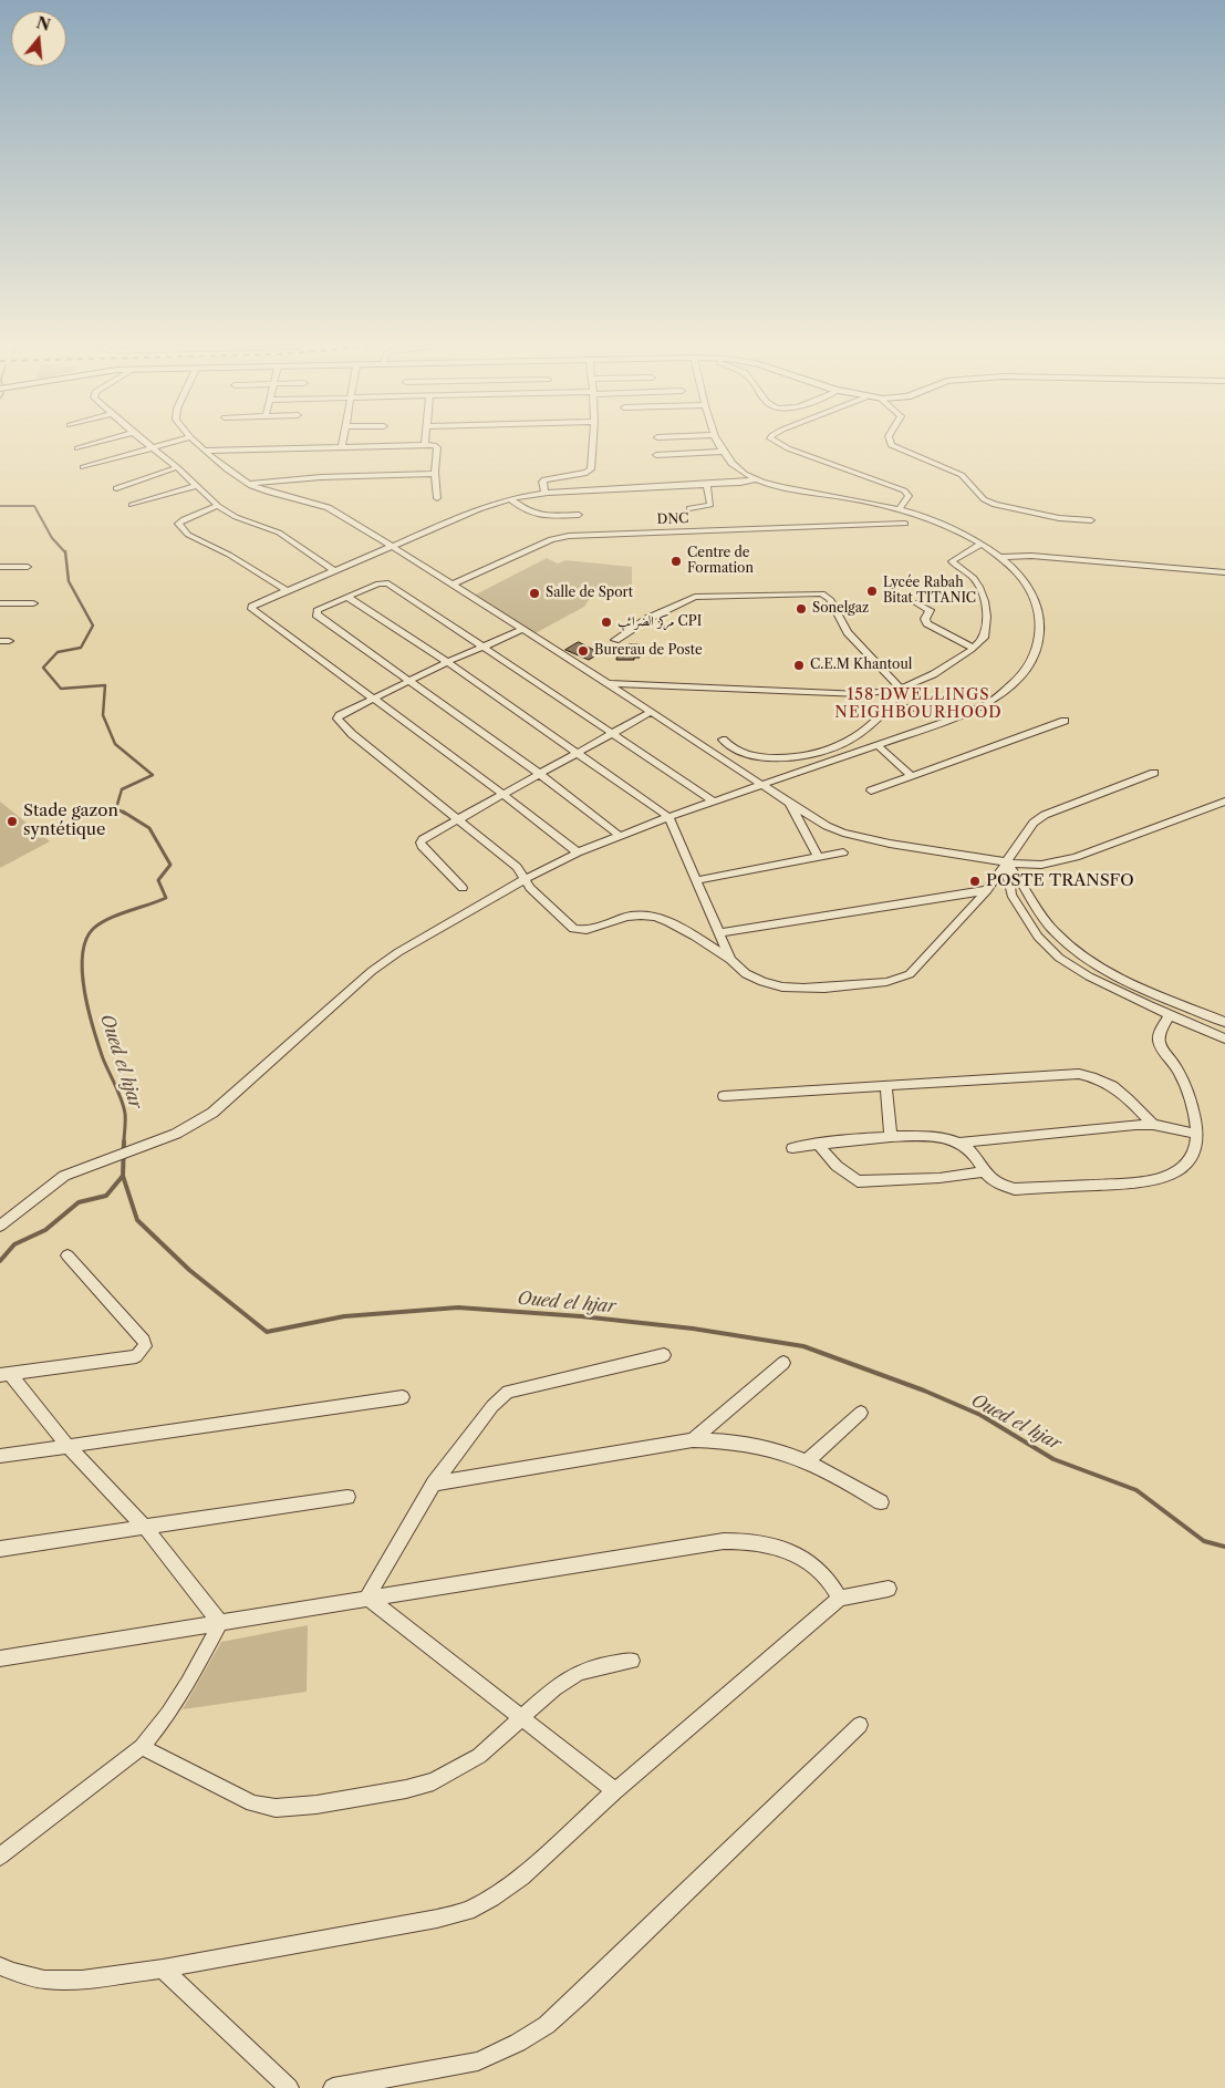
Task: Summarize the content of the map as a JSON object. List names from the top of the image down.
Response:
{
  "streets": {
    "street": ["DNC"]
  },
  "districts": ["158 DWELLINGS NEIGHBOURHOOD"],
  "water": ["Oued el hjar"],
  "places": [
    "Centre de Formation",
    "Lycée Rabah Bitat TITANIC",
    "Salle de Sport",
    "Sonelgaz",
    "مركز الضرائب CPI",
    "Burerau de Poste",
    "C.E.M Khantoul",
    "Stade gazon syntétique",
    "POSTE TRANSFO"
  ],
  "north": "top"
}
